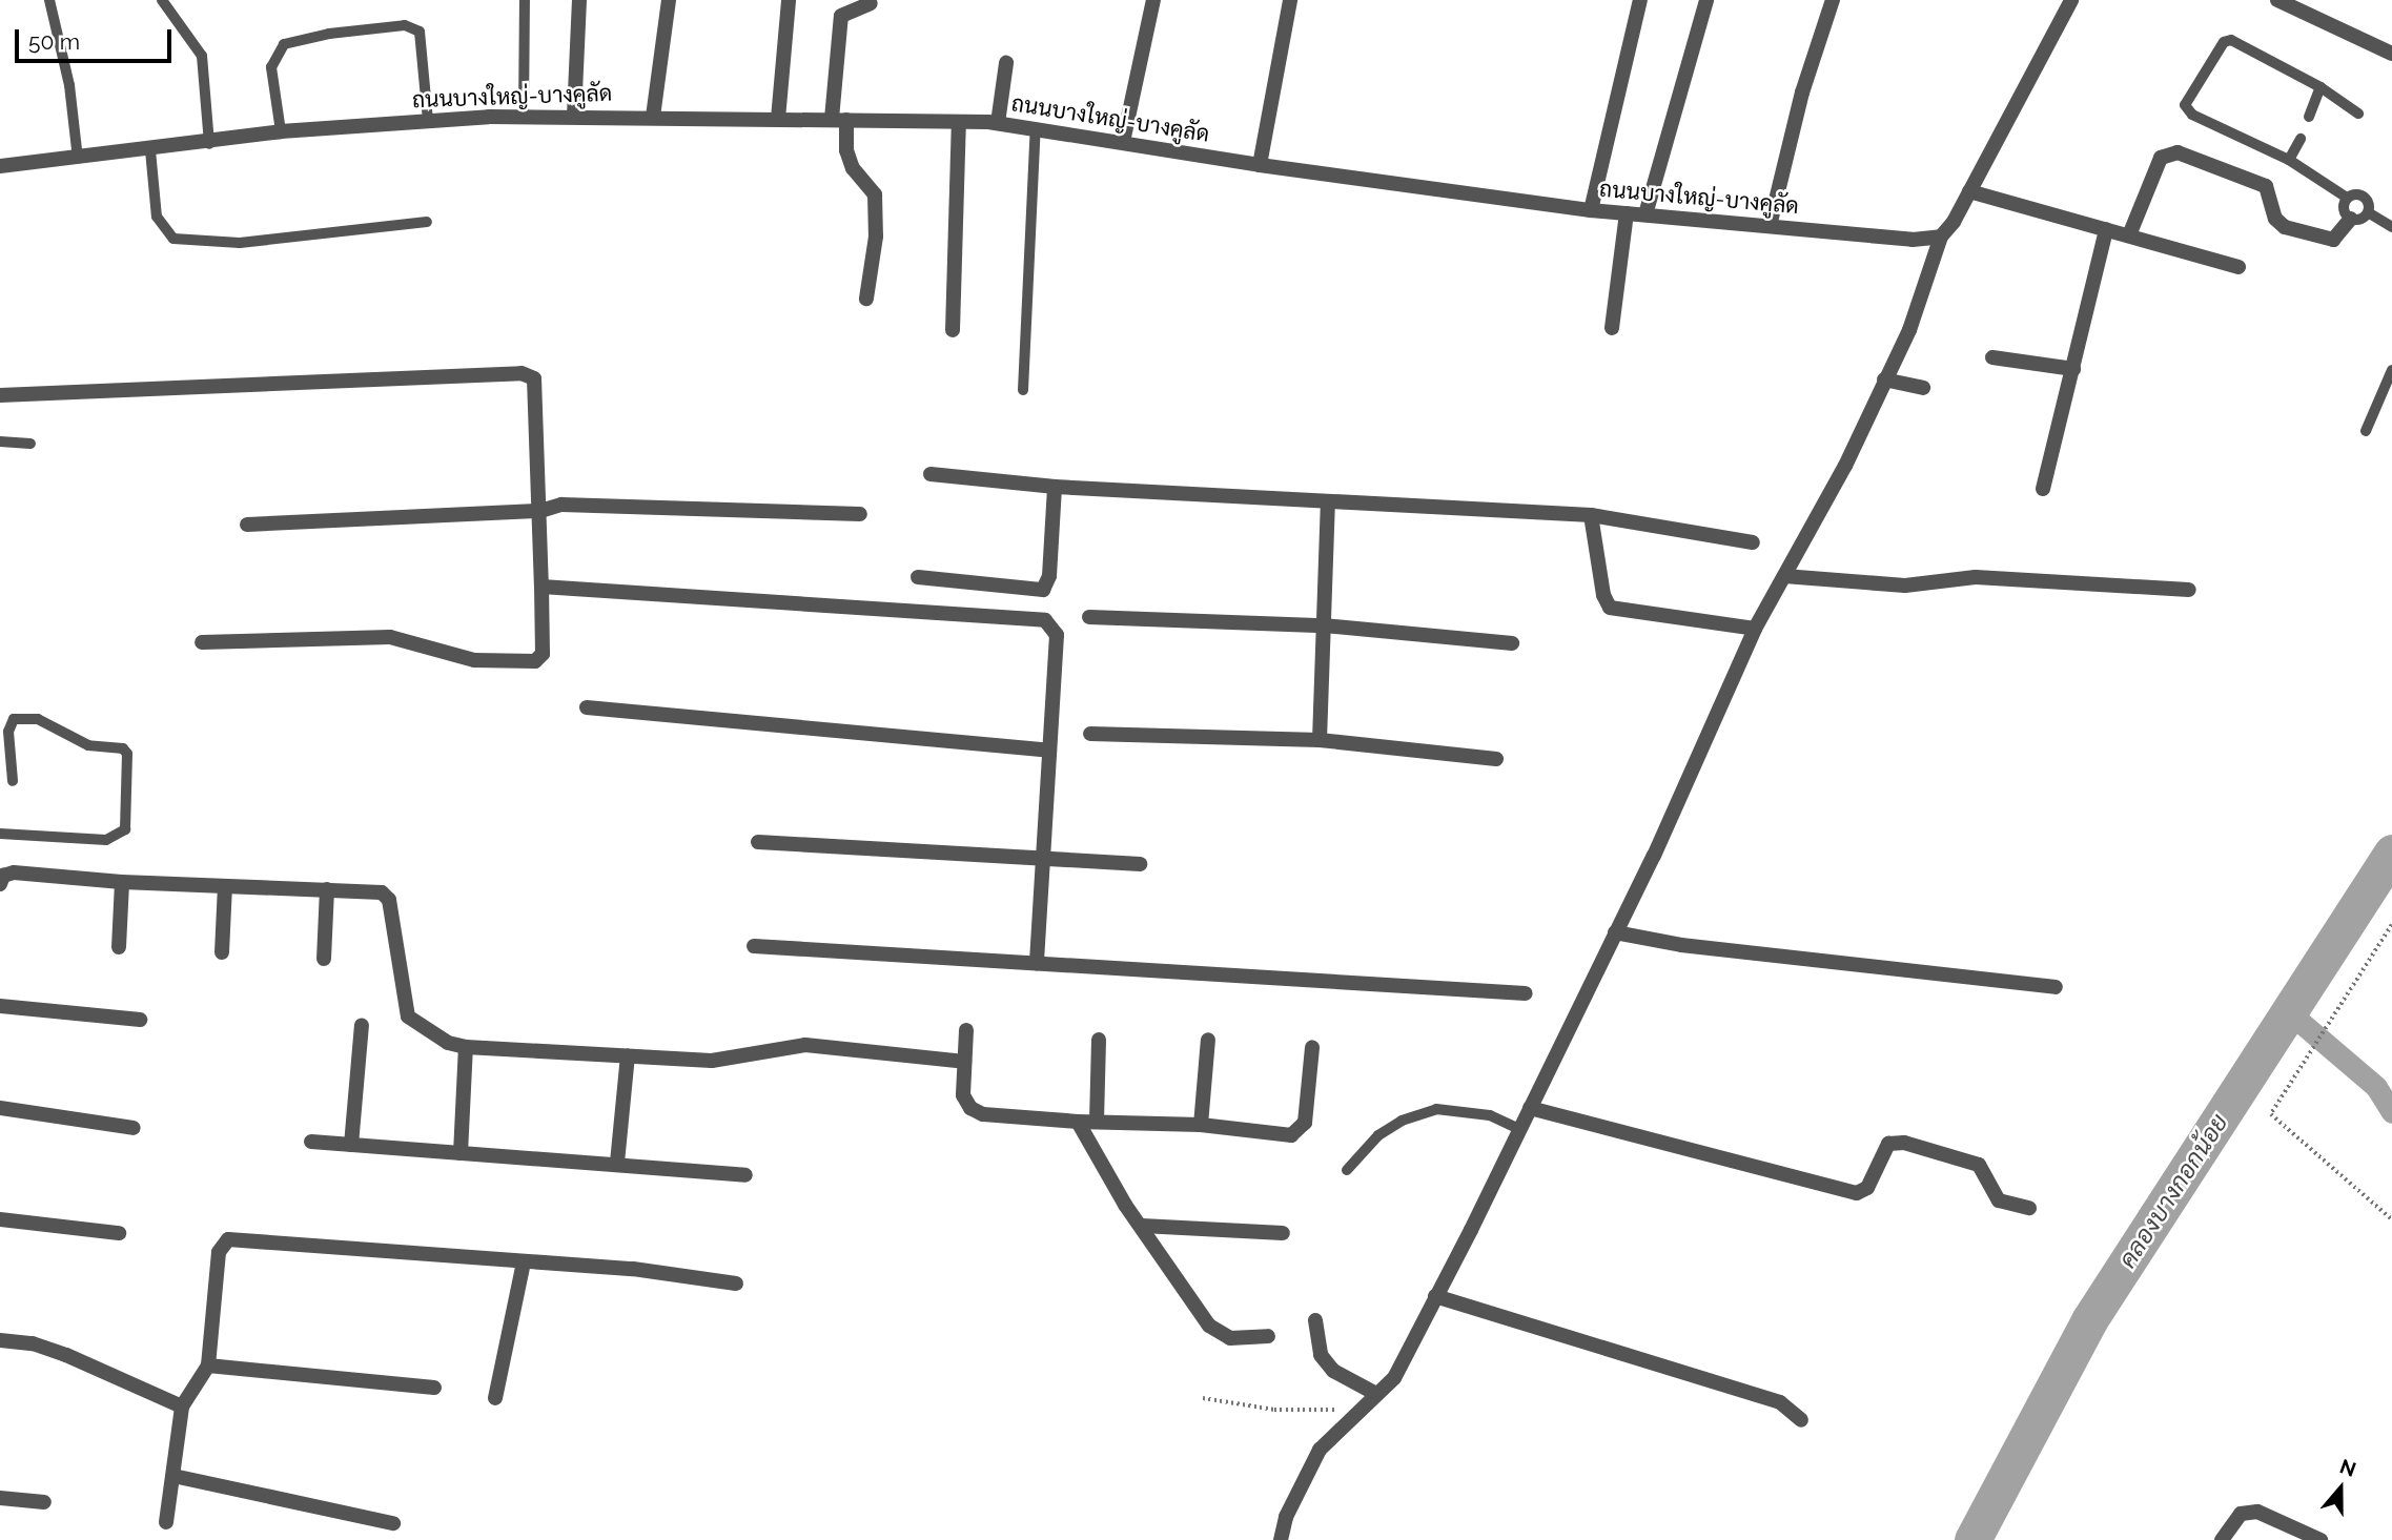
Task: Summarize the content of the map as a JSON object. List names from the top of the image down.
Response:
{
  "streets": {
    "street": ["ถนนบางใหญ่-บางคูลัด"]
  },
  "water": ["คลองบางกอกน้อย"],
  "scale_bar": "50 m",
  "north": "top"
}
